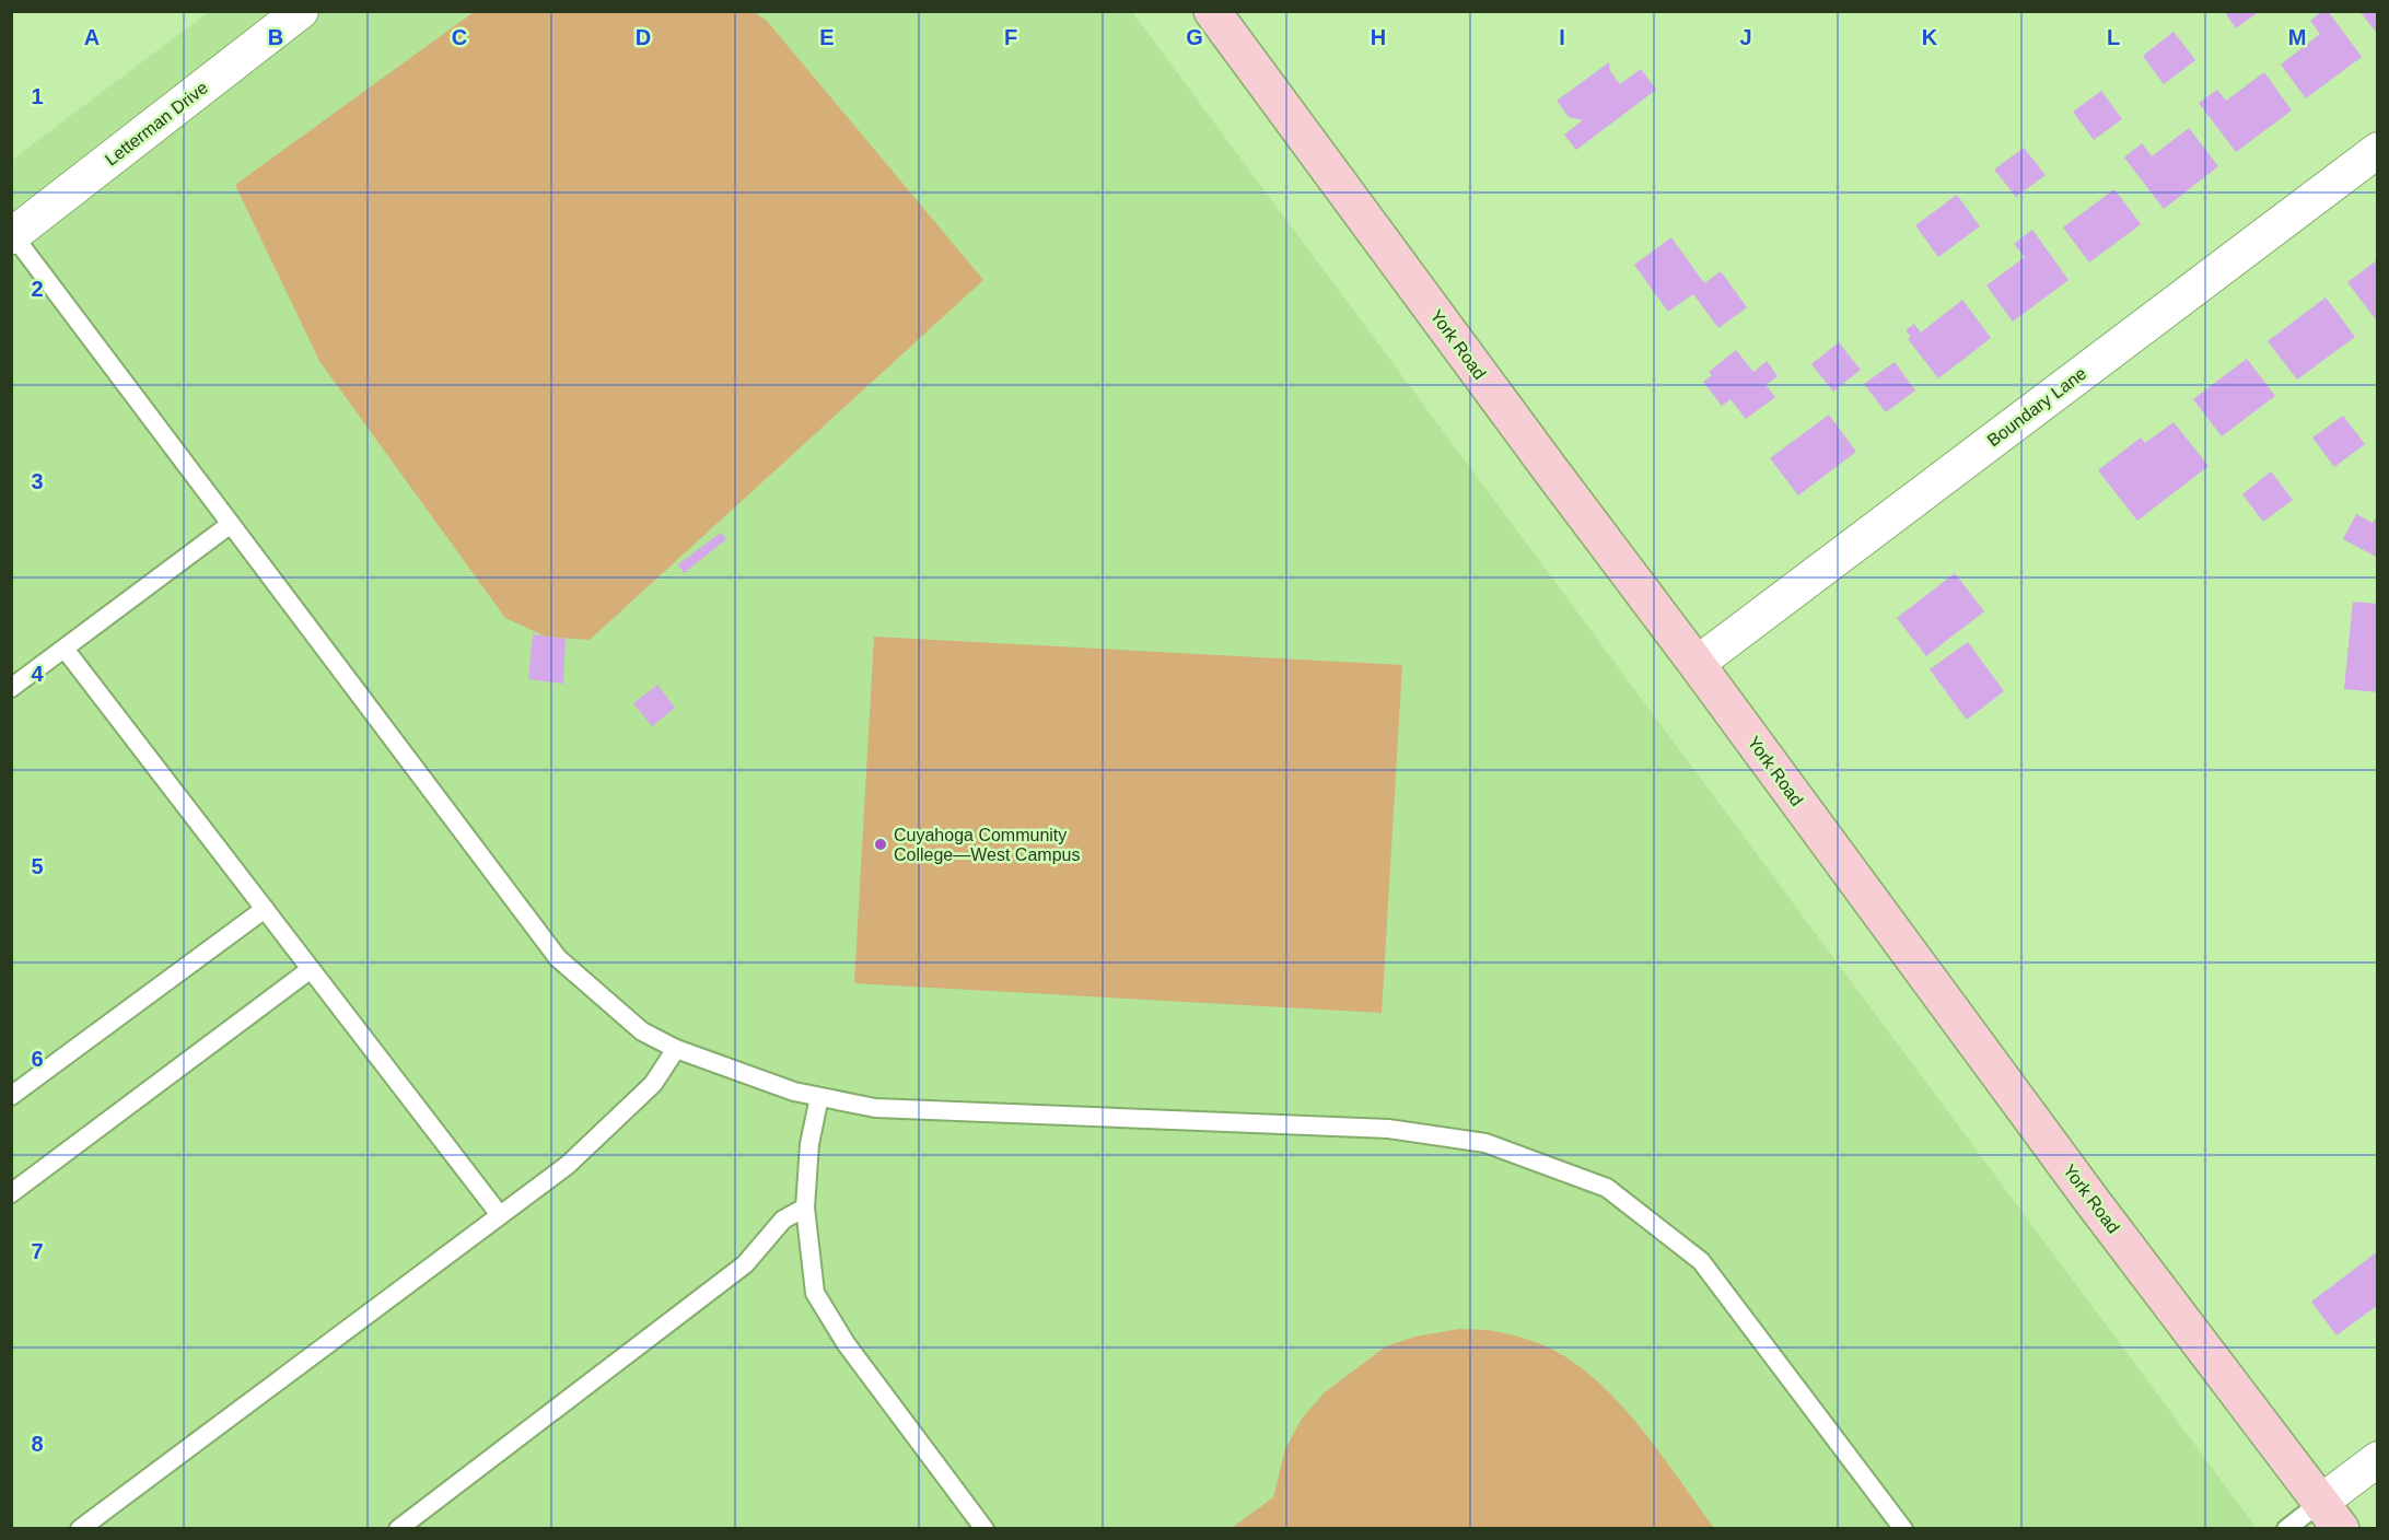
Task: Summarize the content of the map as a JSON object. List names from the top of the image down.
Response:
{
  "streets": {
    "main road": ["York Road"],
    "street": ["Letterman Drive", "Boundary Lane"]
  },
  "crossings": [
    ["York Road", "Boundary Lane"]
  ],
  "places": ["Cuyahoga Community College—West Campus"],
  "grid": {
    "columns": [
      "A",
      "B",
      "C",
      "D",
      "E",
      "F",
      "G",
      "H",
      "I",
      "J",
      "K",
      "L",
      "M"
    ],
    "rows": [
      "1",
      "2",
      "3",
      "4",
      "5",
      "6",
      "7",
      "8"
    ]
  }
}
